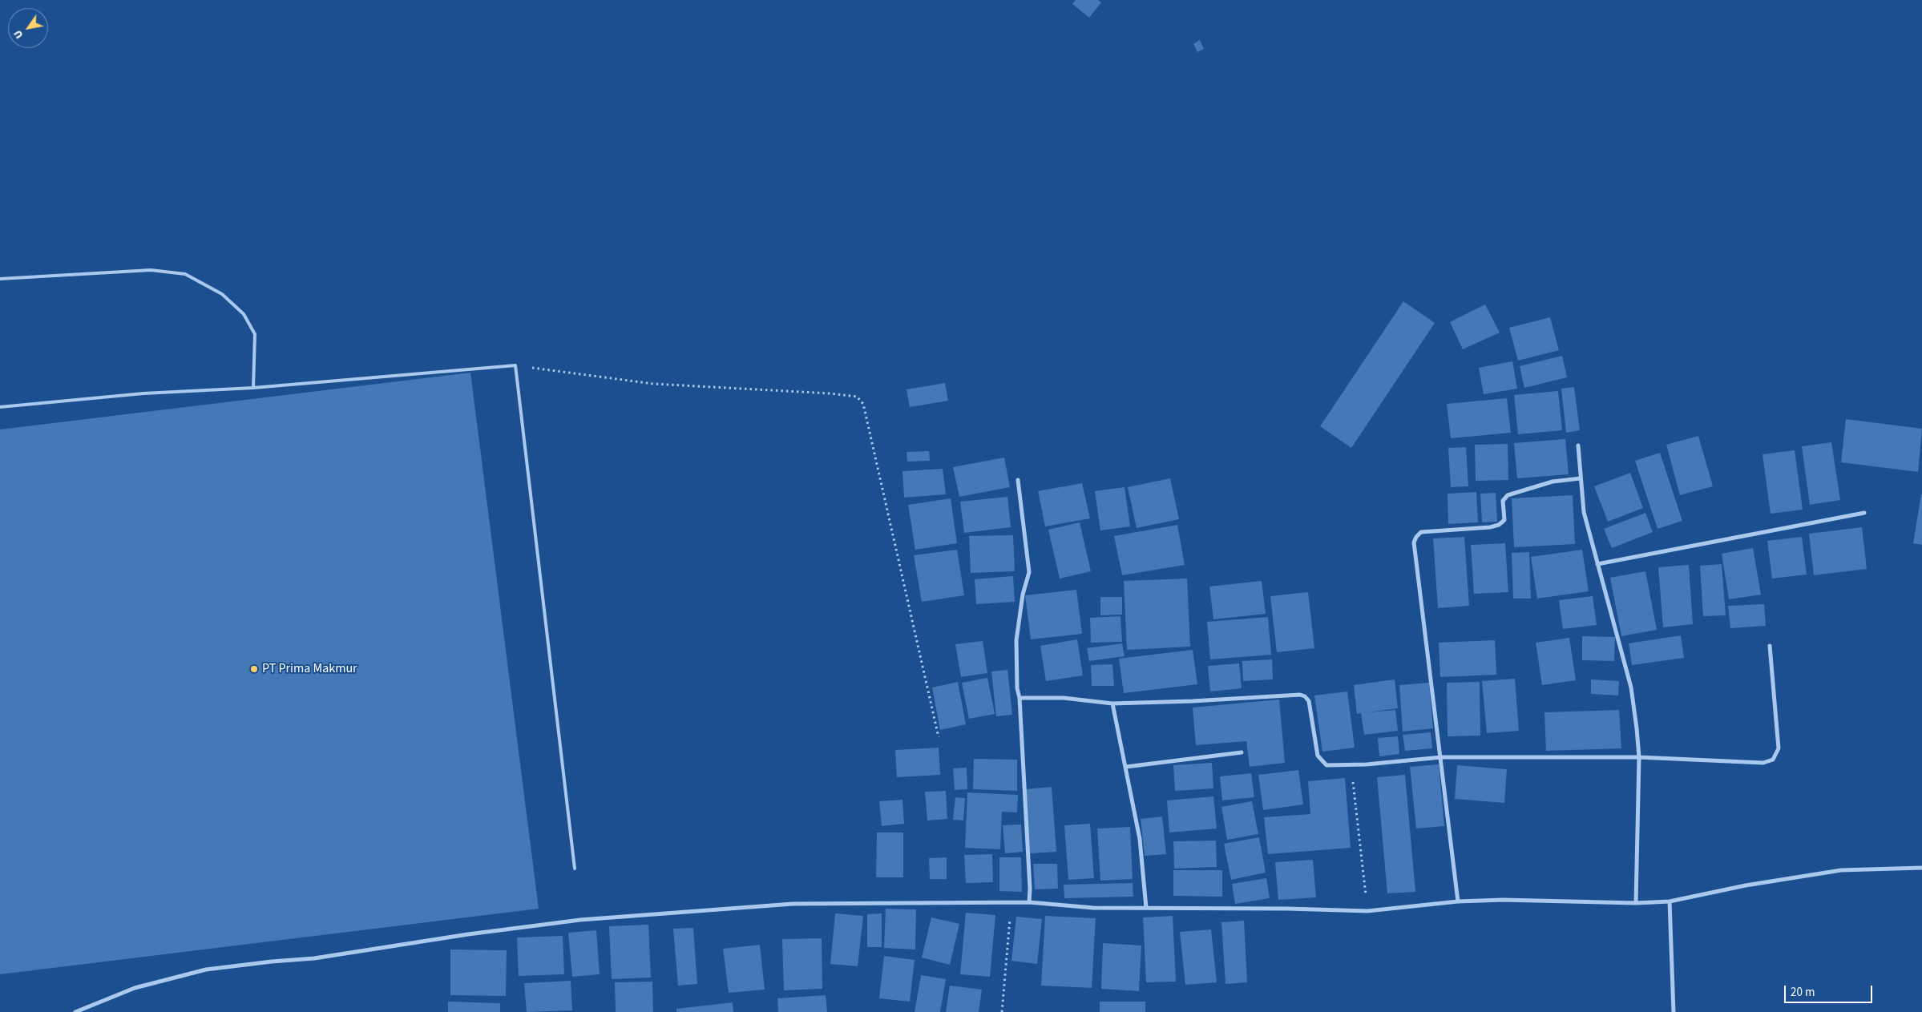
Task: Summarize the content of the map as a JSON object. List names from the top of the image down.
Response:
{
  "places": ["PT Prima Makmur"],
  "scale_bar": "20 m",
  "north": "bottom left"
}
